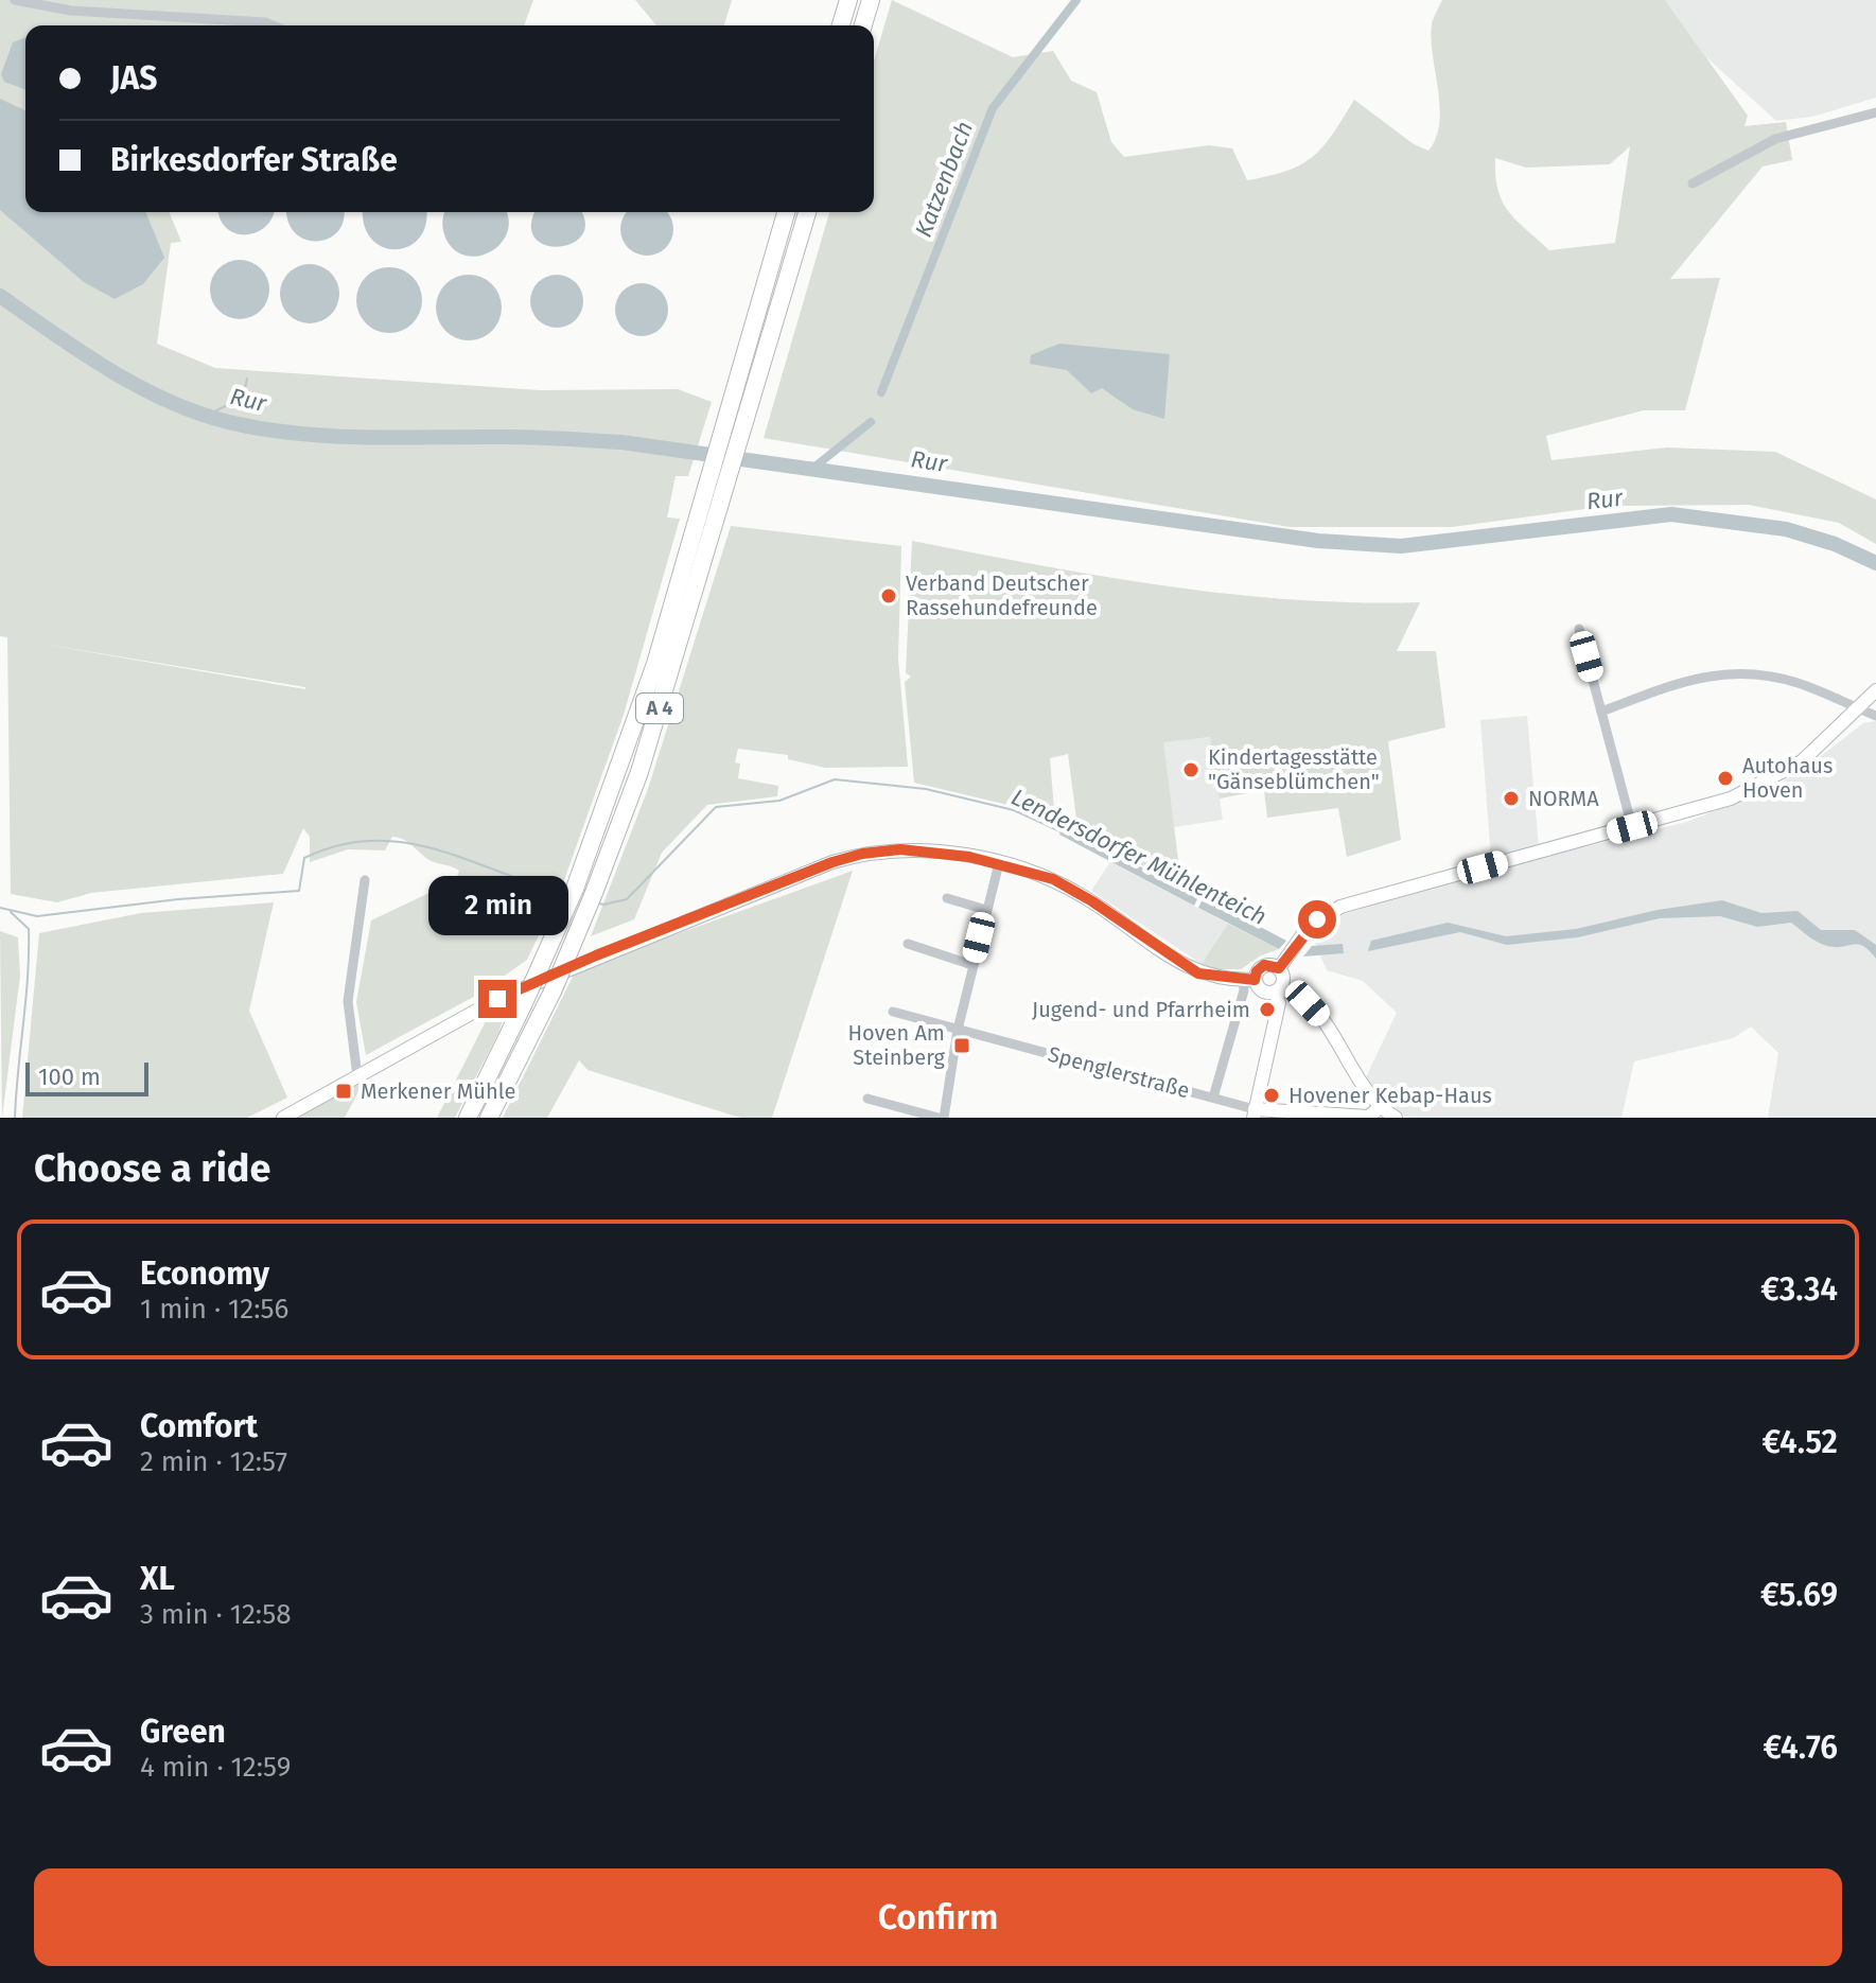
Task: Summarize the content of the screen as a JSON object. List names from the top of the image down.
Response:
{
  "streets": {
    "highway": ["A 4"],
    "main road": ["Spenglerstraße"]
  },
  "water": ["Katzenbach", "Rur", "Lendersdorfer Mühlenteich"],
  "places": {
    "other": [
      "Verband Deutscher Rassehundefreunde",
      "Kindertagesstätte \"Gänseblümchen\"",
      "Autohaus Hoven",
      "NORMA",
      "Jugend- und Pfarrheim",
      "Hovener Kebap-Haus"
    ],
    "transit": ["Hoven Am Steinberg", "Merkener Mühle"]
  },
  "scale_bar": "100 m",
  "page": {
    "banner": ["JAS", "Birkesdorfer Straße"],
    "bubble": "2 min",
    "scale": "100 m",
    "heading": "Choose a ride",
    "list": [
      {
        "name": "Economy",
        "note": "1 min · 12:56",
        "value": "€3.34"
      },
      {
        "name": "Comfort",
        "note": "2 min · 12:57",
        "value": "€4.52"
      },
      {
        "name": "XL",
        "note": "3 min · 12:58",
        "value": "€5.69"
      },
      {
        "name": "Green",
        "note": "4 min · 12:59",
        "value": "€4.76"
      }
    ],
    "buttons": "Confirm"
  }
}
